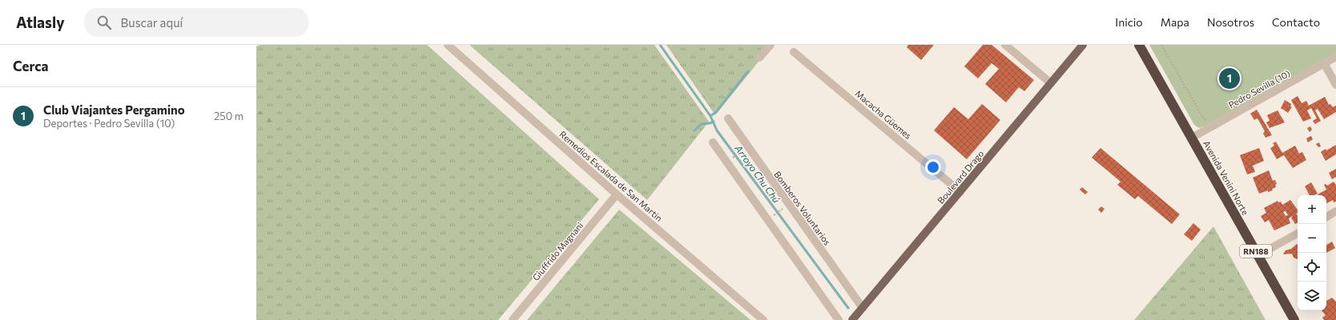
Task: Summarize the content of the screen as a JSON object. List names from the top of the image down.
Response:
{
  "streets": {
    "highway": ["Avenida Venini Norte", "RN188"],
    "main road": ["Boulevard Drago"],
    "street": [
      "Pedro Sevilla (10)",
      "Macacha Güemes",
      "Remedios Escalada de San Martin",
      "Bomberos Voluntarios",
      "Giuffrido Magnani"
    ]
  },
  "crossings": [
    ["Pedro Sevilla (10)", "Avenida Venini Norte"],
    ["Macacha Güemes", "Boulevard Drago"],
    ["Remedios Escalada de San Martin", "Giuffrido Magnani"],
    ["Boulevard Drago", "Bomberos Voluntarios"]
  ],
  "water": ["Arroyo Chu Chú"],
  "page": {
    "header": "Atlasly",
    "search": "Buscar aquí",
    "nav": [
      "Inicio",
      "Mapa",
      "Nosotros",
      "Contacto"
    ],
    "heading": "Cerca",
    "pins": "1",
    "list": [
      {
        "mark": "1",
        "name": "Club Viajantes Pergamino",
        "note": "Deportes · Pedro Sevilla (10)",
        "value": "250 m"
      }
    ],
    "map_buttons": ["+", "−"]
  }
}
